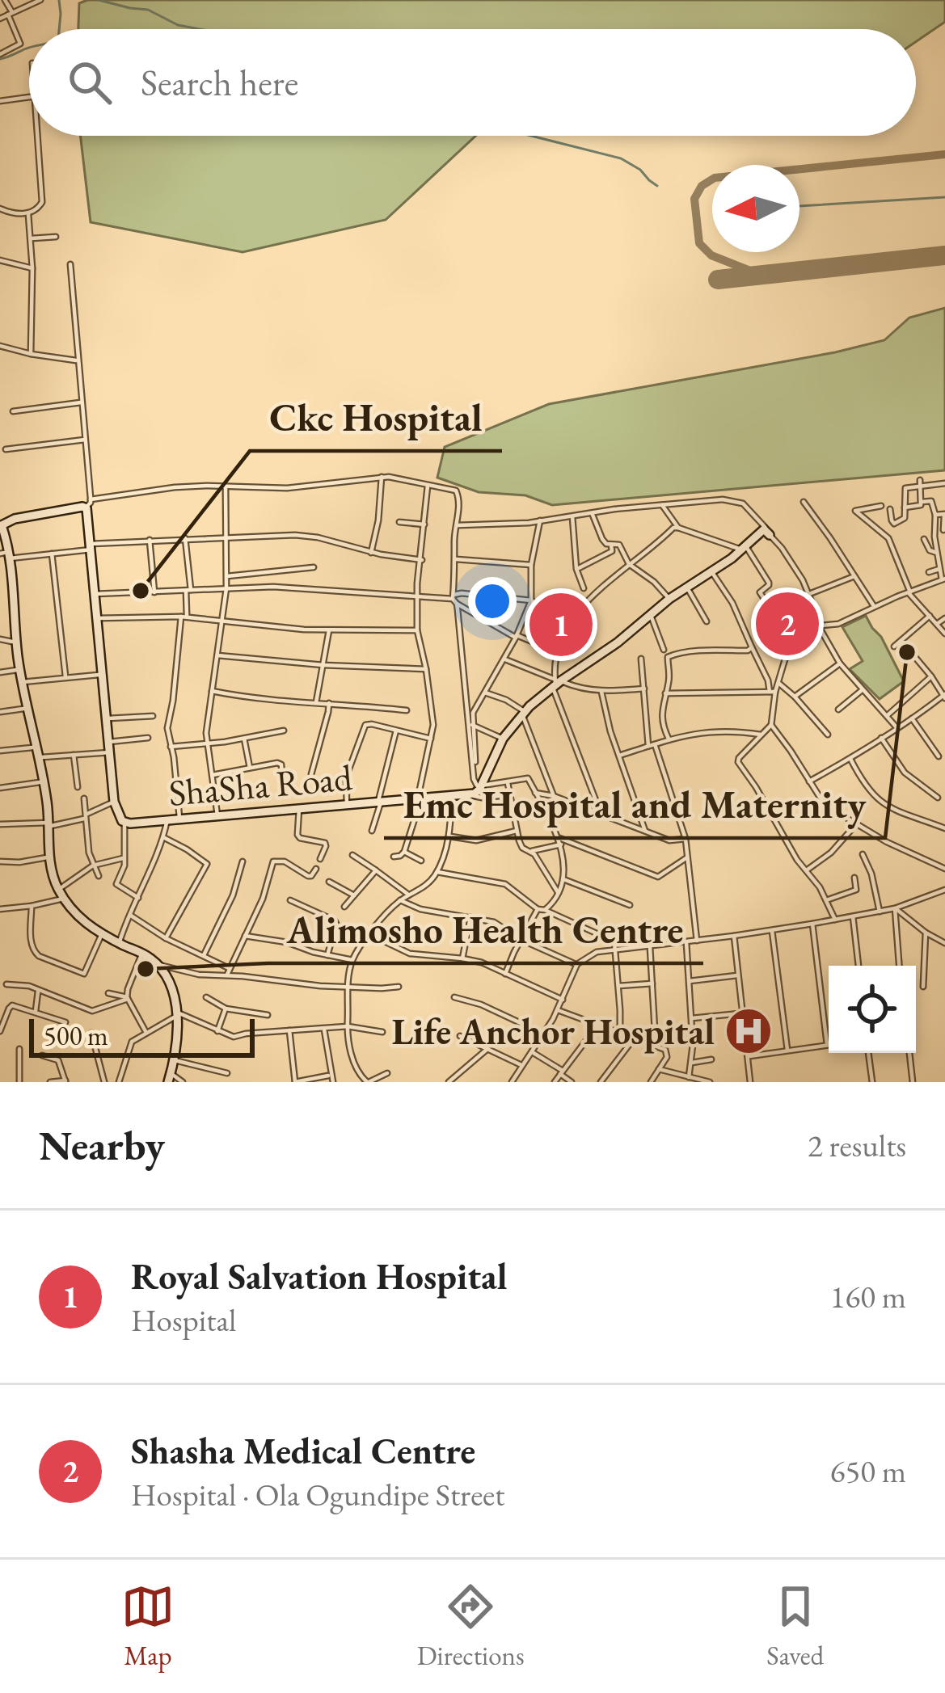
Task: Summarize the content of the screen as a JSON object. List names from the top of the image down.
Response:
{
  "streets": {
    "street": ["ShaSha Road"]
  },
  "places": {
    "other": ["Ckc Hospital", "Emc Hospital and Maternity", "Alimosho Health Centre"],
    "hospital": ["Life Anchor Hospital"]
  },
  "scale_bar": "500 m",
  "north": "left",
  "page": {
    "search": "Search here",
    "pins": ["2", "1"],
    "scale": "500 m",
    "heading": ["Nearby", "2 results"],
    "list": [
      {
        "mark": "1",
        "name": "Royal Salvation Hospital",
        "note": "Hospital",
        "value": "160 m"
      },
      {
        "mark": "2",
        "name": "Shasha Medical Centre",
        "note": "Hospital · Ola Ogundipe Street",
        "value": "650 m"
      }
    ],
    "nav": ["Map", "Directions", "Saved"]
  }
}
